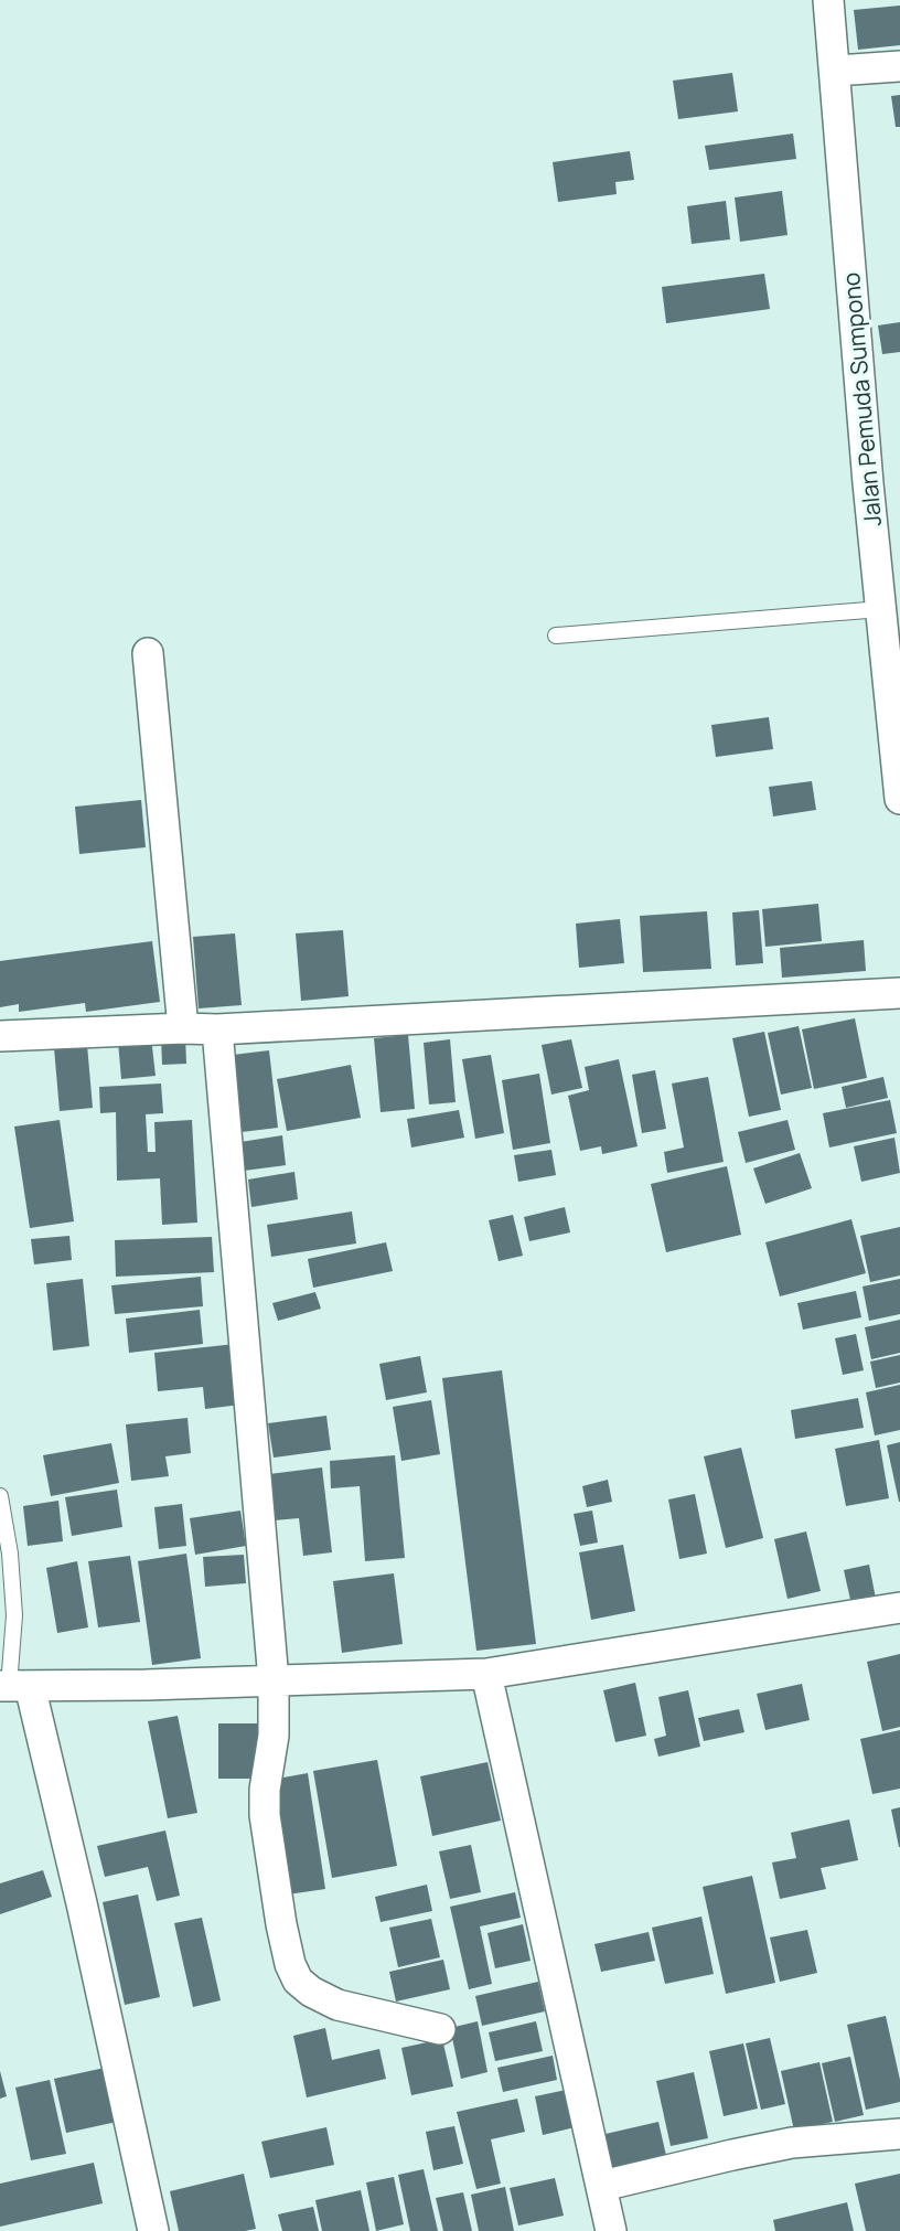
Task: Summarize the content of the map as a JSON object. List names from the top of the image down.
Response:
{
  "streets": {
    "street": ["Jalan Pemuda Sumpono"]
  }
}
